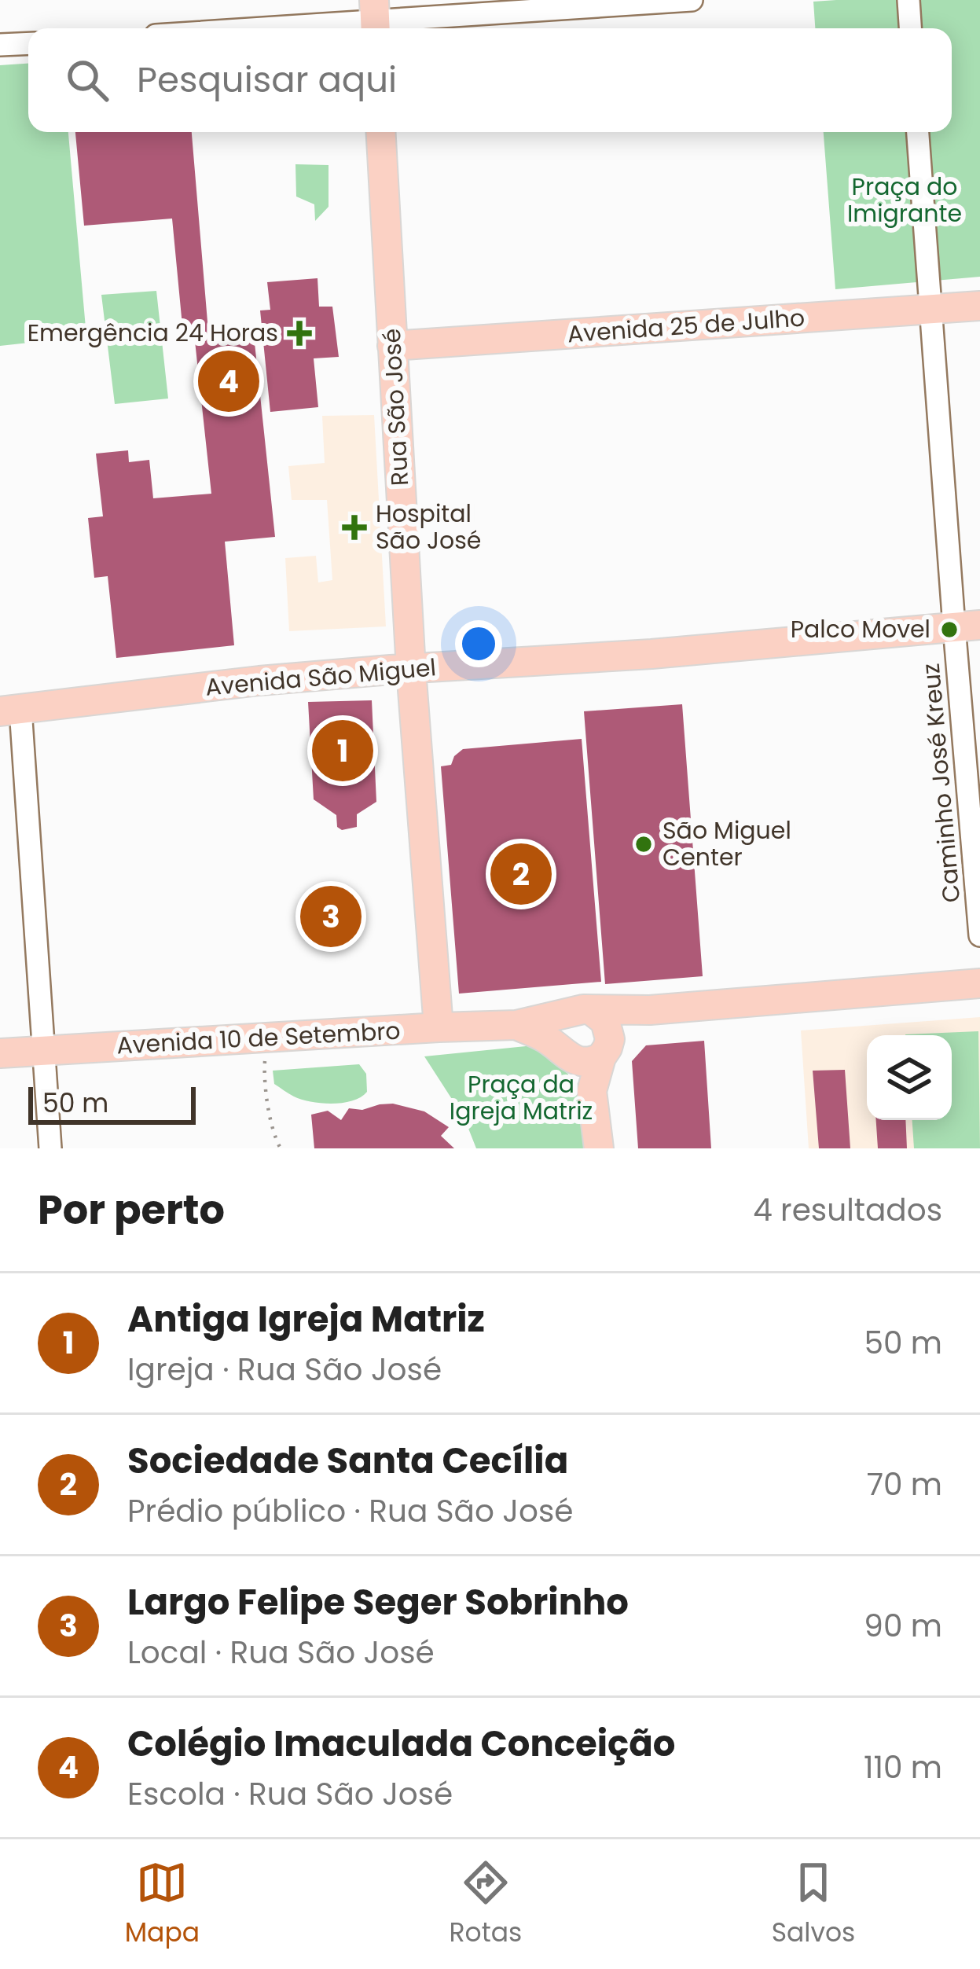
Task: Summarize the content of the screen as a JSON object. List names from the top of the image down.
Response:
{
  "streets": {
    "main road": [
      "Avenida 25 de Julho",
      "Rua São José",
      "Avenida São Miguel",
      "Avenida 10 de Setembro"
    ],
    "street": ["Caminho José Kreuz"]
  },
  "crossings": [
    ["Avenida 25 de Julho", "Rua São José"],
    ["Avenida 25 de Julho", "Caminho José Kreuz"],
    ["Rua São José", "Avenida São Miguel"],
    ["Rua São José", "Avenida 10 de Setembro"],
    ["Avenida São Miguel", "Caminho José Kreuz"]
  ],
  "parks": ["Praça do Imigrante", "Praça da Igreja Matriz"],
  "places": {
    "health": ["Emergência 24 Horas", "Hospital São José"],
    "other": ["Palco Movel", "São Miguel Center"]
  },
  "scale_bar": "50 m",
  "page": {
    "search": "Pesquisar aqui",
    "pins": [
      "4",
      "1",
      "2",
      "3"
    ],
    "scale": "50 m",
    "heading": ["Por perto", "4 resultados"],
    "list": [
      {
        "mark": "1",
        "name": "Antiga Igreja Matriz",
        "note": "Igreja · Rua São José",
        "value": "50 m"
      },
      {
        "mark": "2",
        "name": "Sociedade Santa Cecília",
        "note": "Prédio público · Rua São José",
        "value": "70 m"
      },
      {
        "mark": "3",
        "name": "Largo Felipe Seger Sobrinho",
        "note": "Local · Rua São José",
        "value": "90 m"
      },
      {
        "mark": "4",
        "name": "Colégio Imaculada Conceição",
        "note": "Escola · Rua São José",
        "value": "110 m"
      }
    ],
    "nav": ["Mapa", "Rotas", "Salvos"]
  }
}
